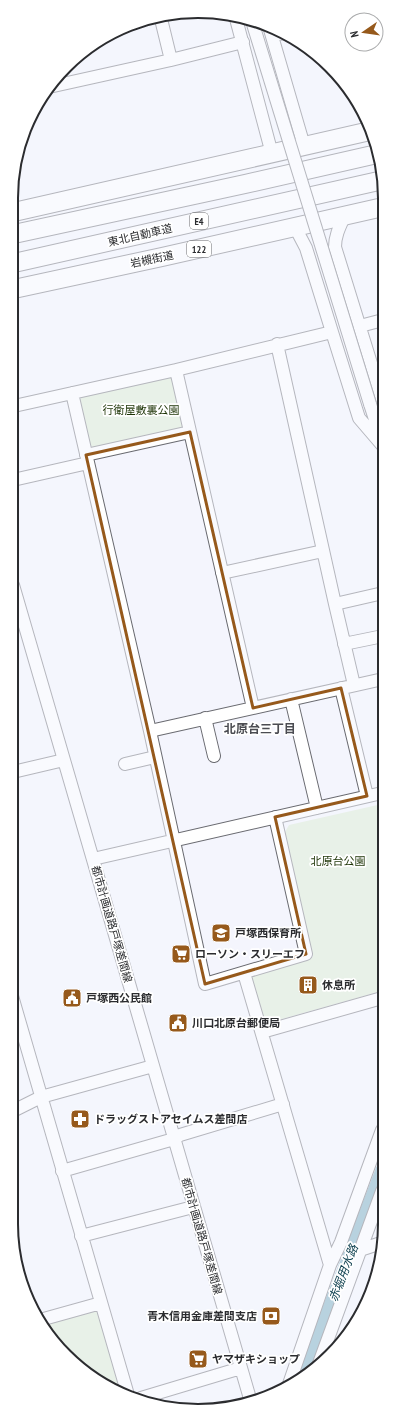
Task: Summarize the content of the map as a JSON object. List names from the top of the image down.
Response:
{
  "streets": {
    "highway": [
      "E4",
      "東北自動車道",
      "122",
      "岩槻街道"
    ],
    "street": ["都市計画道路戸塚差間線"]
  },
  "districts": ["北原台三丁目"],
  "water": ["赤堀用水路"],
  "parks": ["行衛屋敷裏公園", "北原台公園"],
  "places": {
    "school or university": ["戸塚西保育所"],
    "supermarket": ["ローソン・スリーエフ", "ヤマザキショップ"],
    "building": ["休息所"],
    "public building": ["戸塚西公民館", "川口北原台郵便局"],
    "pharmacy": ["ドラッグストアセイムス差間店"],
    "bank": ["青木信用金庫差間支店"]
  },
  "north": "left"
}
